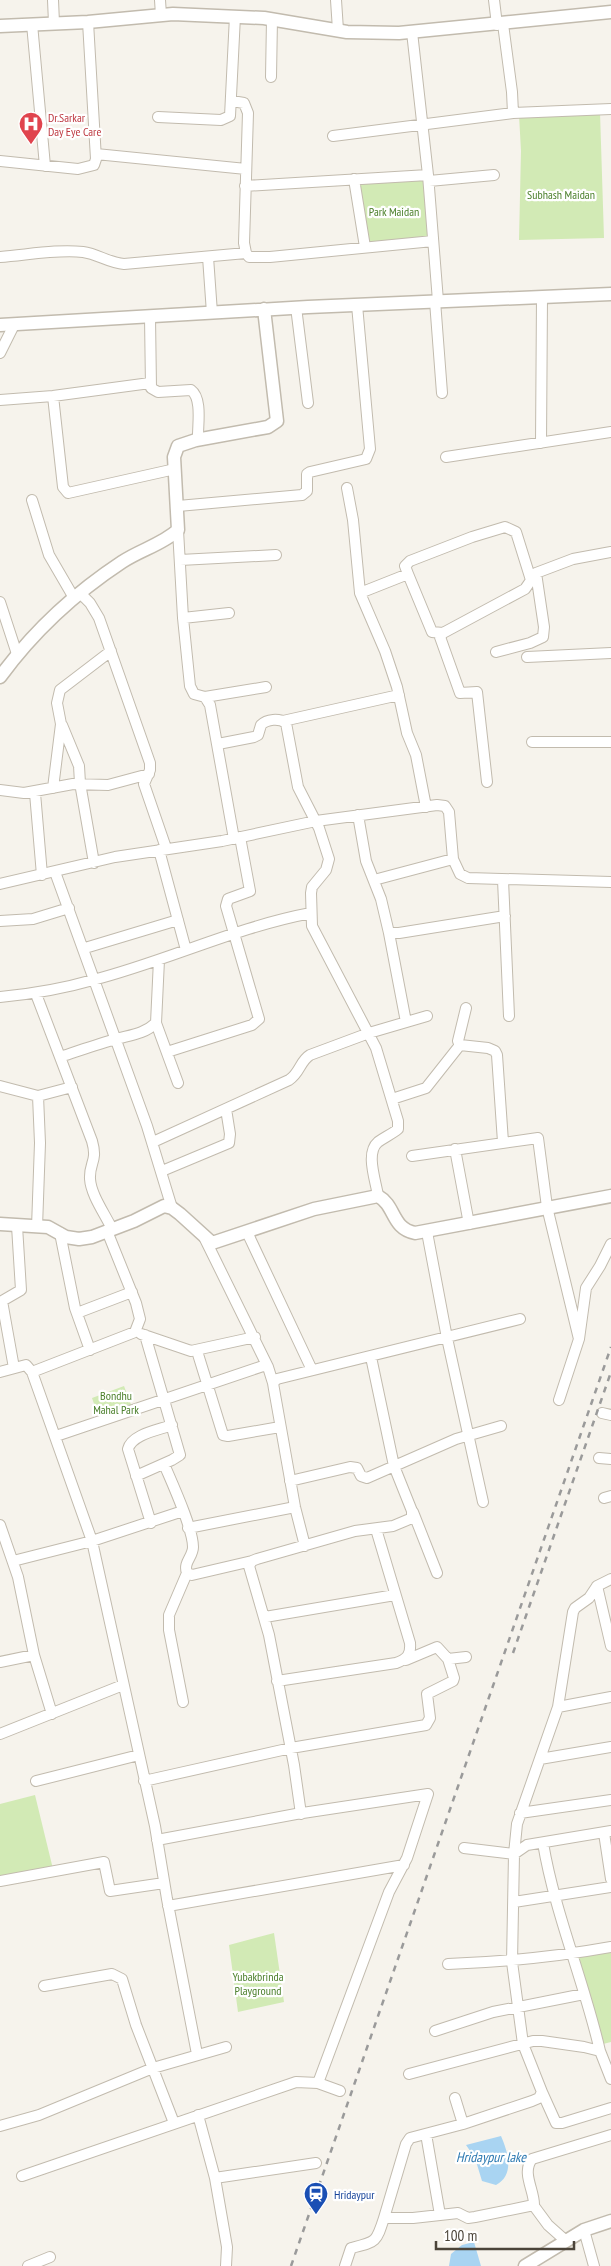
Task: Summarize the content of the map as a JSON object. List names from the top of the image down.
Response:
{
  "water": ["Hridaypur lake"],
  "parks": [
    "Subhash Maidan",
    "Park Maidan",
    "Bondhu Mahal Park",
    "Yubakbrinda Playground"
  ],
  "places": {
    "hospital": ["Dr.Sarkar Day Eye Care"],
    "station": ["Hridaypur"]
  },
  "scale_bar": "100 m"
}
